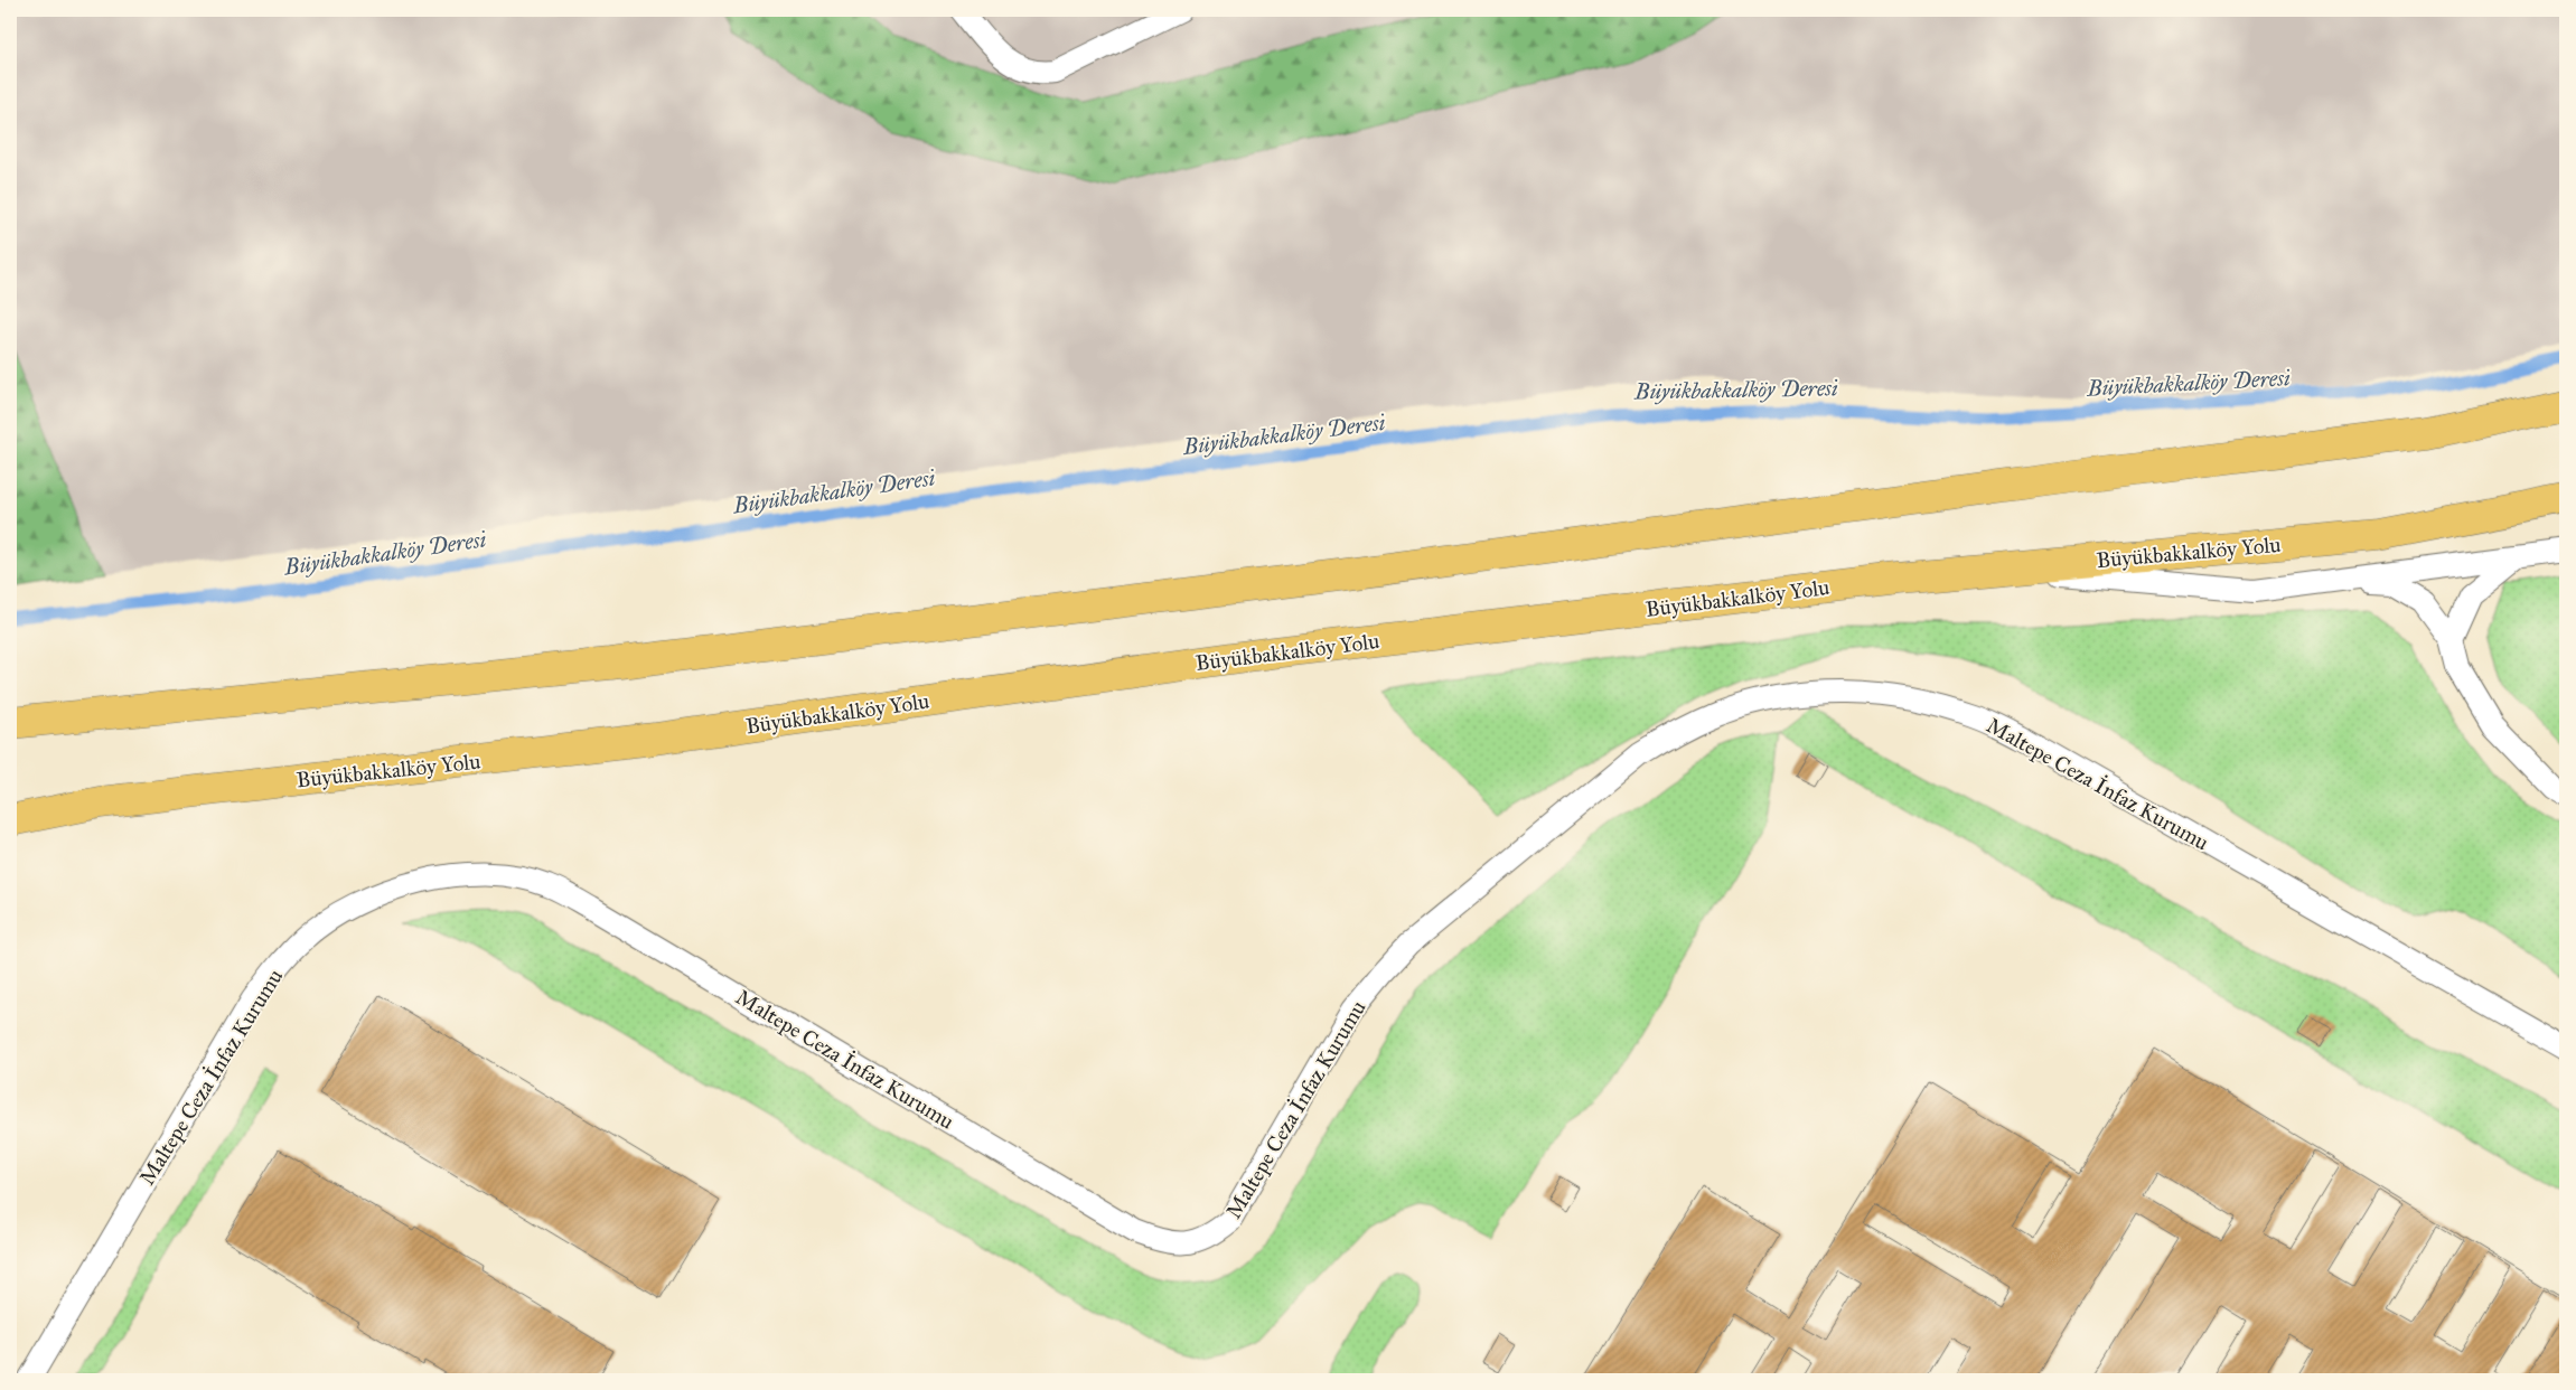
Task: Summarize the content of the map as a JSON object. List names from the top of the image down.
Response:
{
  "streets": {
    "highway": ["Büyükbakkalköy Yolu"],
    "lane": ["Maltepe Ceza İnfaz Kurumu"]
  },
  "water": ["Büyükbakkalköy Deresi"]
}
